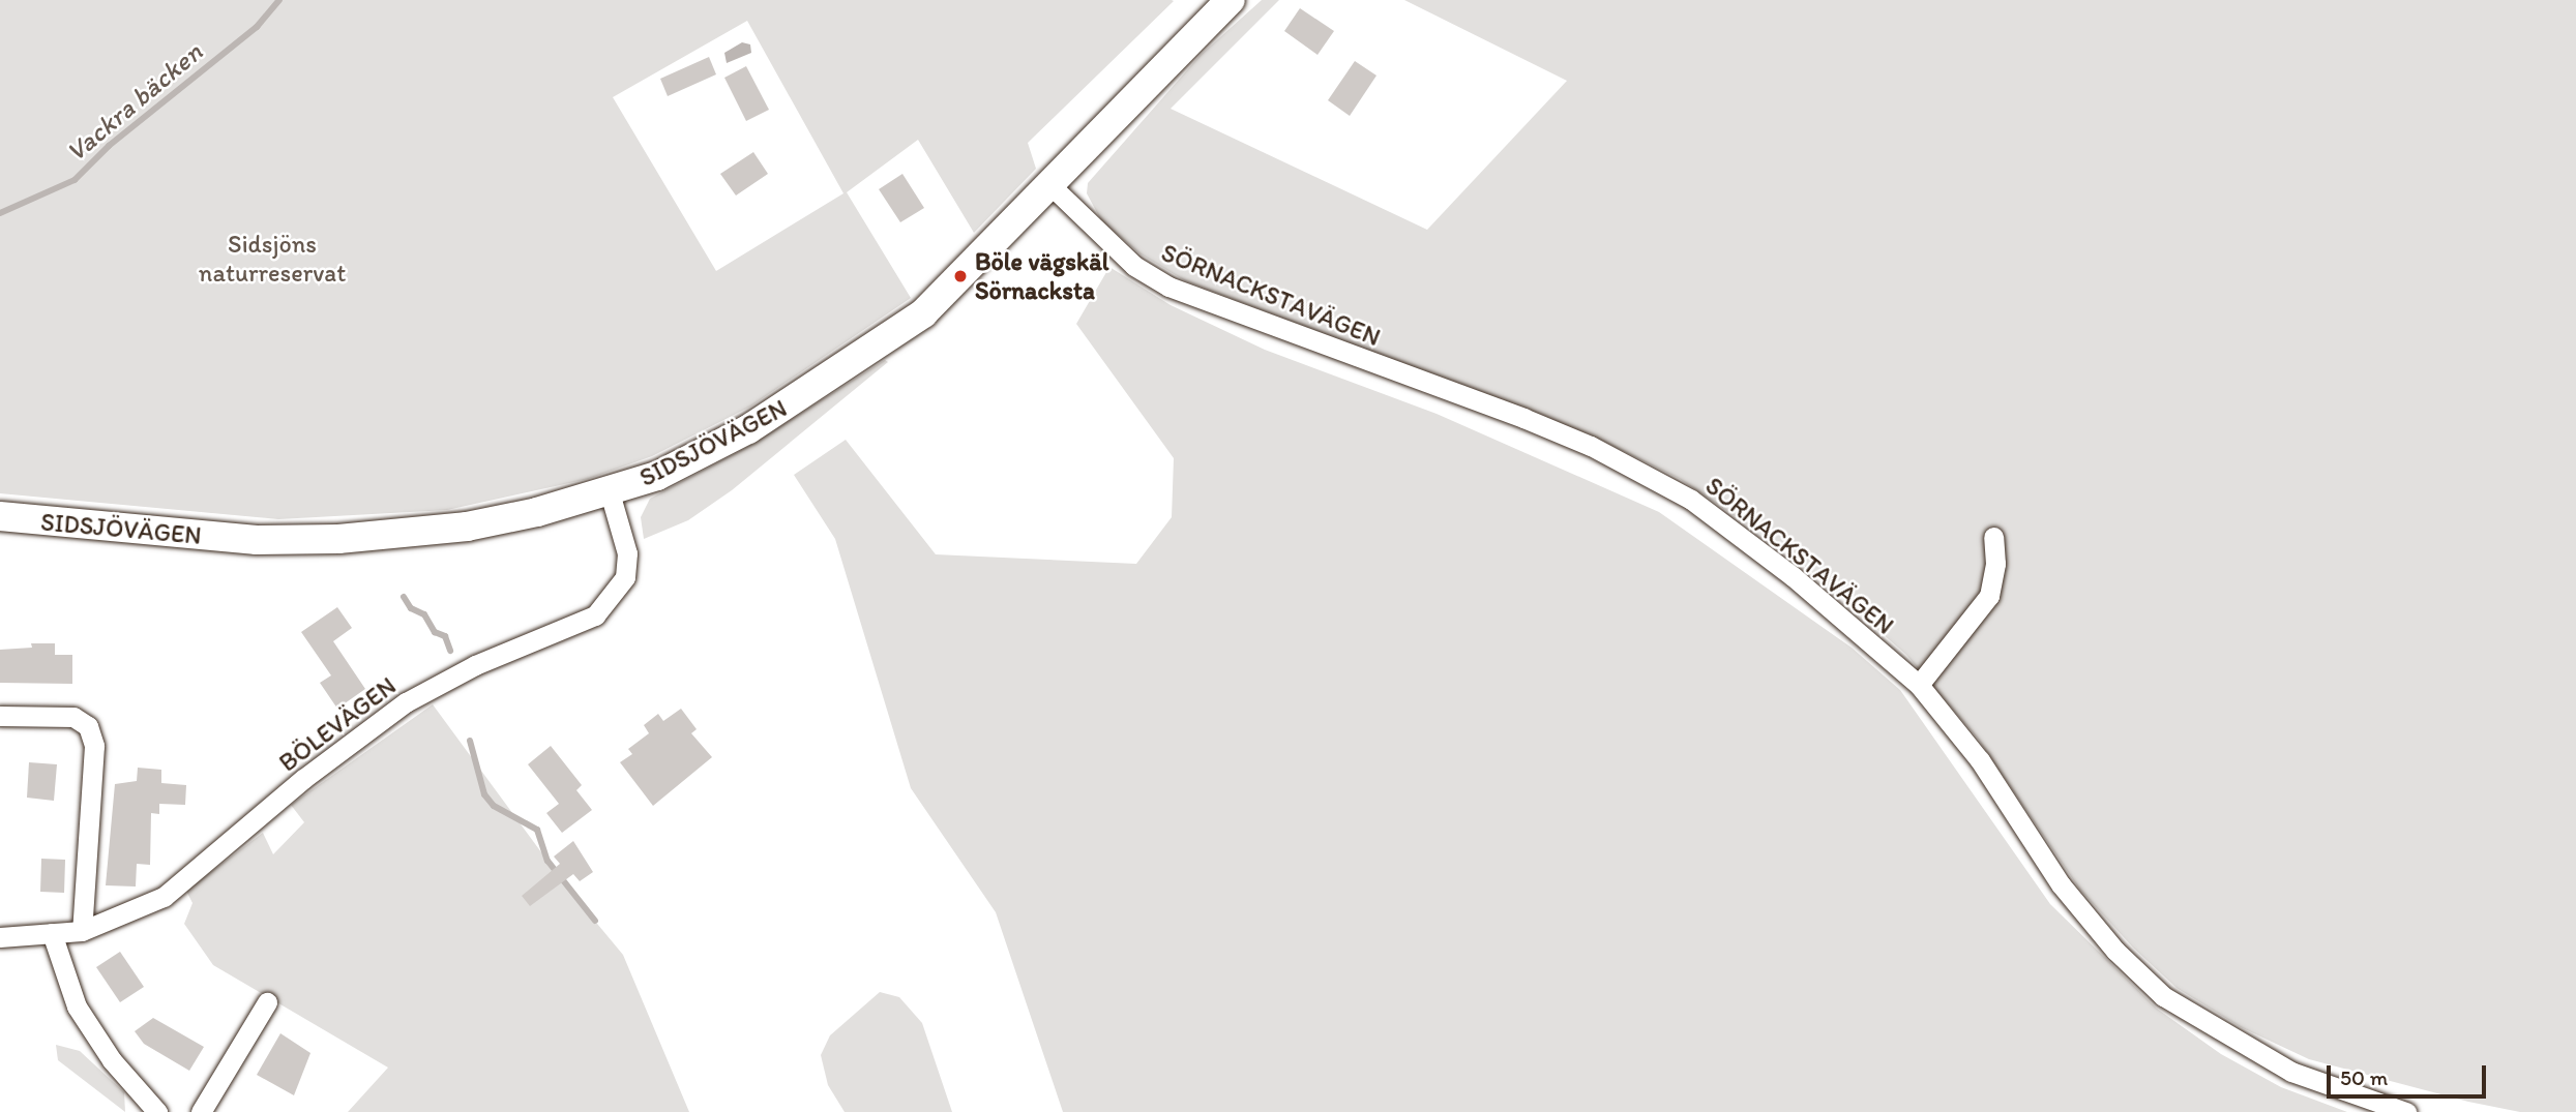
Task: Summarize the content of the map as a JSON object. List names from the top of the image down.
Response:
{
  "streets": {
    "main road": ["SIDSJÖVÄGEN"],
    "street": ["SÖRNACKSTAVÄGEN", "BÖLEVÄGEN"]
  },
  "crossings": [
    ["SÖRNACKSTAVÄGEN", "SIDSJÖVÄGEN"],
    ["SIDSJÖVÄGEN", "BÖLEVÄGEN"]
  ],
  "water": ["Vackra bäcken"],
  "parks": ["Sidsjöns naturreservat"],
  "places": ["Böle vägskäl Sörnacksta"],
  "scale_bar": "50 m"
}
